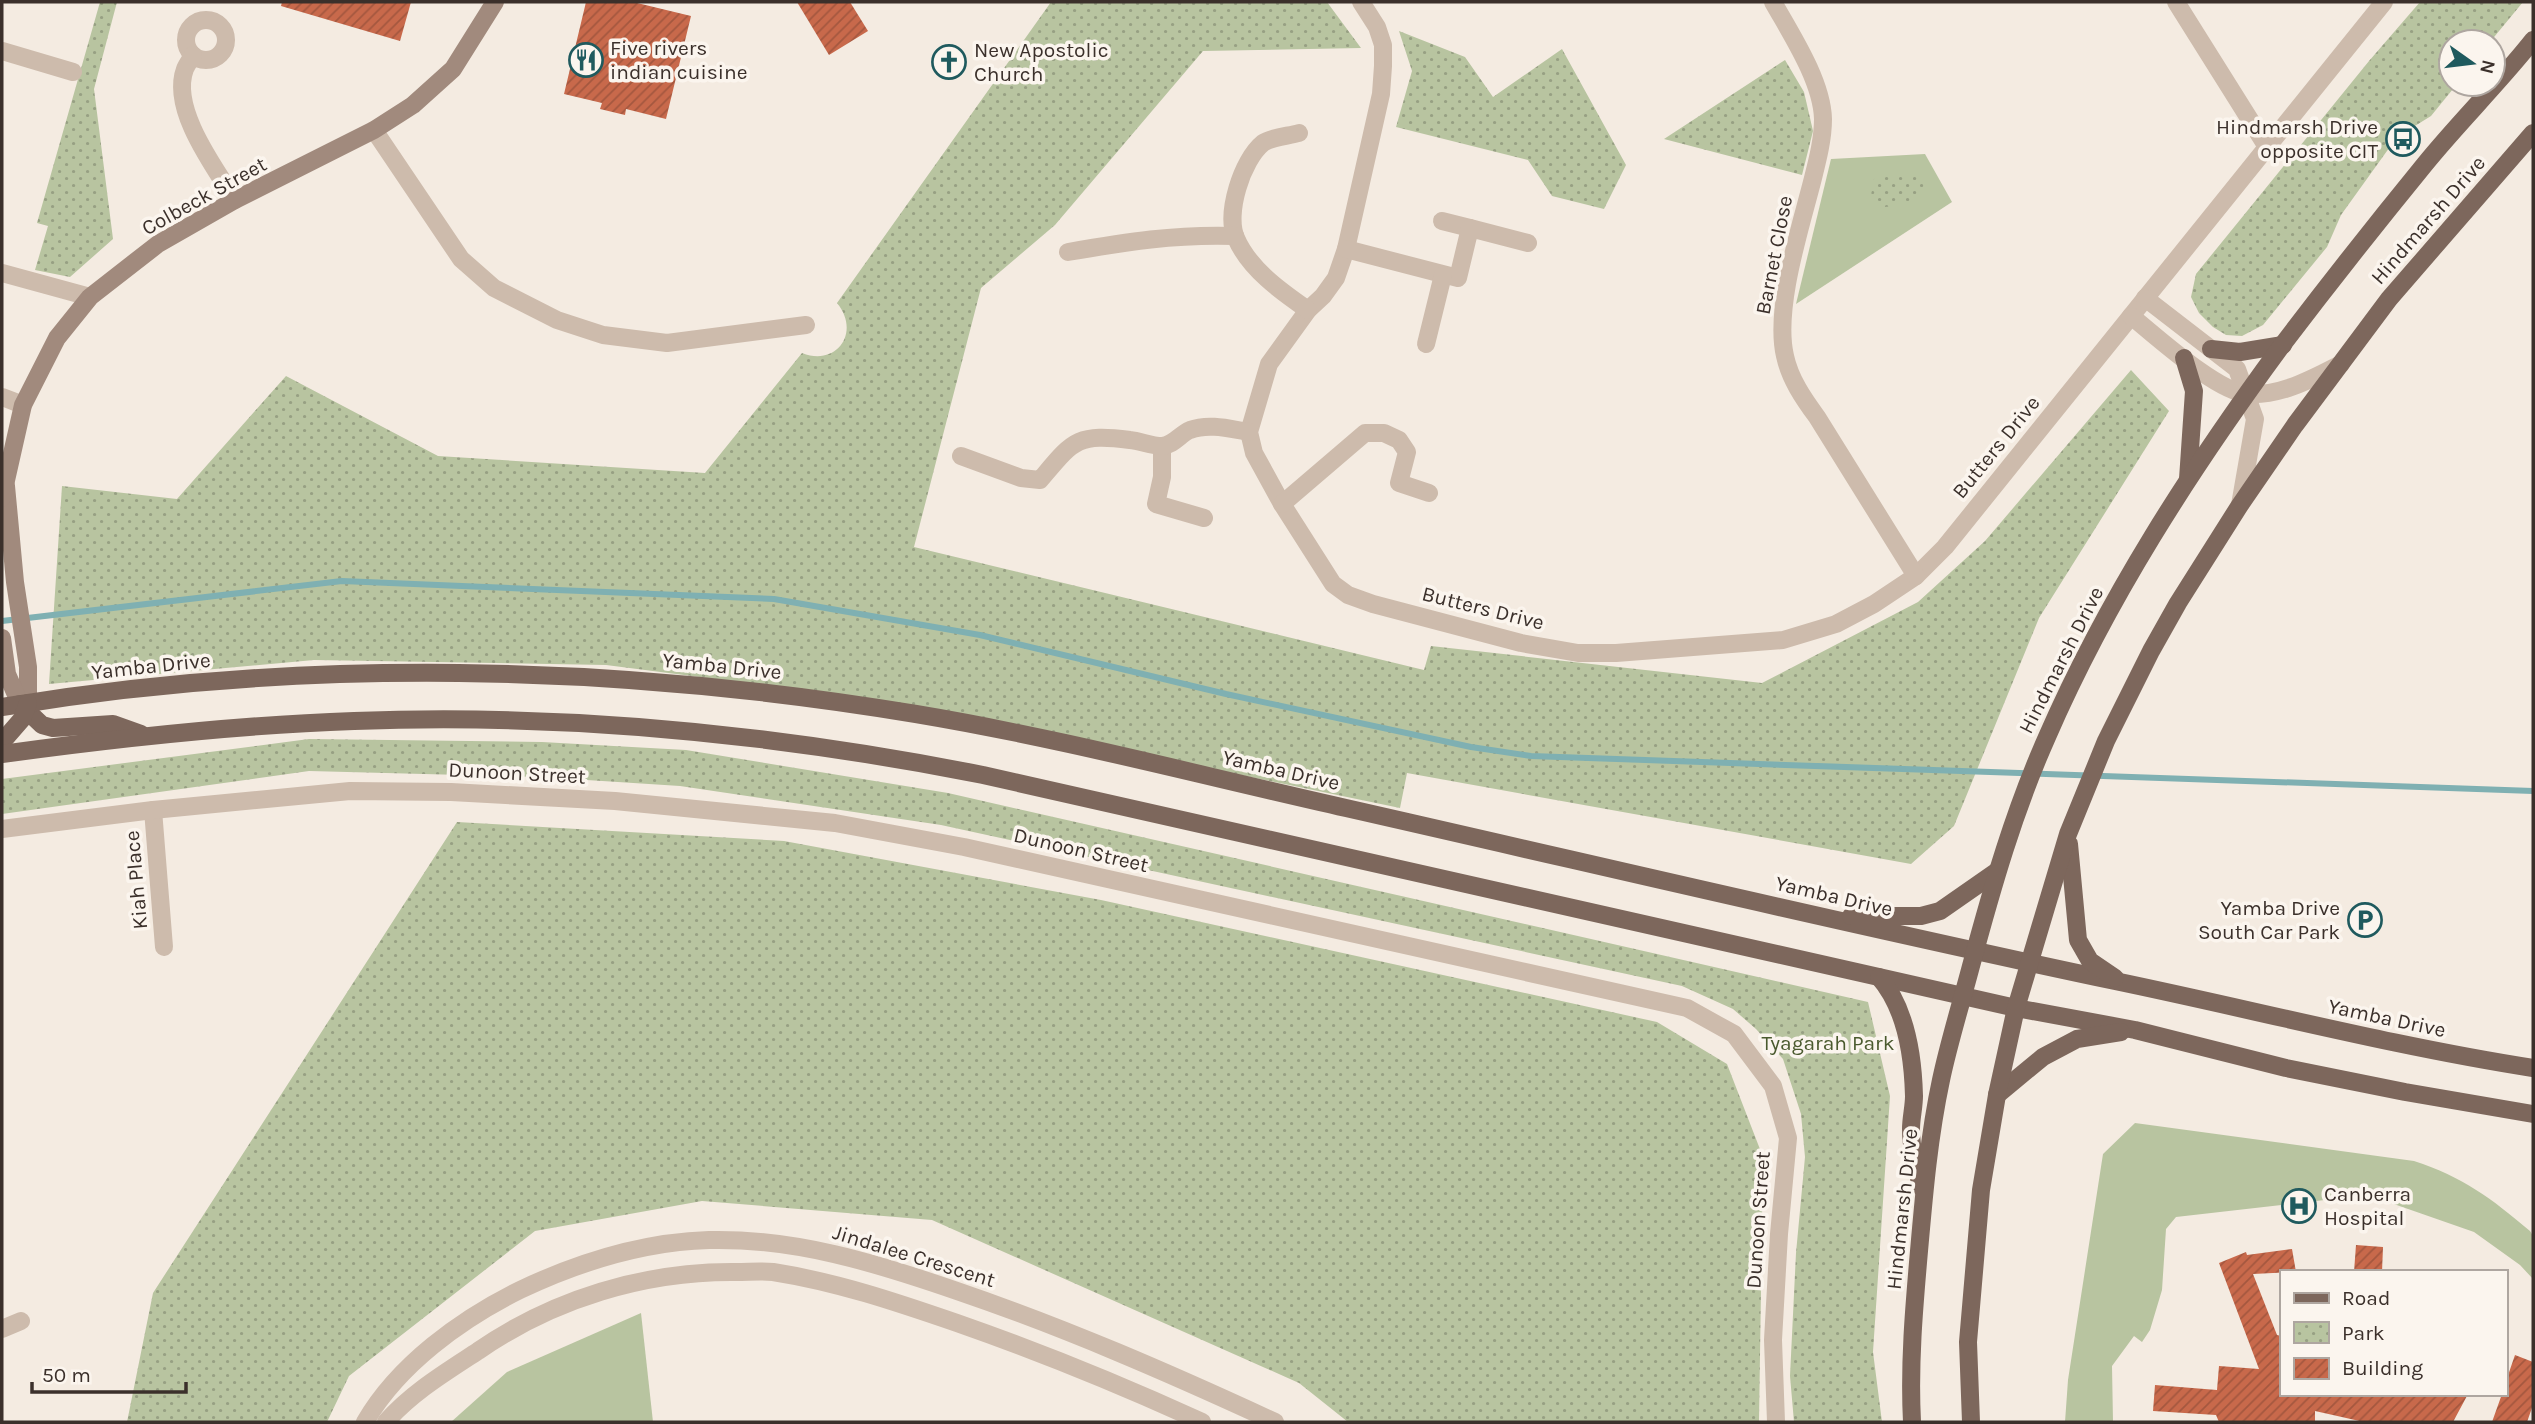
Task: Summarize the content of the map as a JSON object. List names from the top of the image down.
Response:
{
  "streets": {
    "main road": ["Hindmarsh Drive", "Yamba Drive"],
    "street": [
      "Colbeck Street",
      "Barnet Close",
      "Butters Drive",
      "Dunoon Street",
      "Kiah Place",
      "Jindalee Crescent"
    ]
  },
  "crossings": [
    ["Colbeck Street", "Yamba Drive"],
    ["Hindmarsh Drive", "Yamba Drive"],
    ["Barnet Close", "Butters Drive"],
    ["Dunoon Street", "Kiah Place"]
  ],
  "parks": ["Tyagarah Park"],
  "places": {
    "restaurant": ["Five rivers indian cuisine"],
    "church": ["New Apostolic Church"],
    "bus stop": ["Hindmarsh Drive opposite CIT"],
    "parking": ["Yamba Drive South Car Park"],
    "hospital": ["Canberra Hospital"]
  },
  "legend": ["Road", "Park", "Building"],
  "scale_bar": "50 m",
  "north": "right"
}
